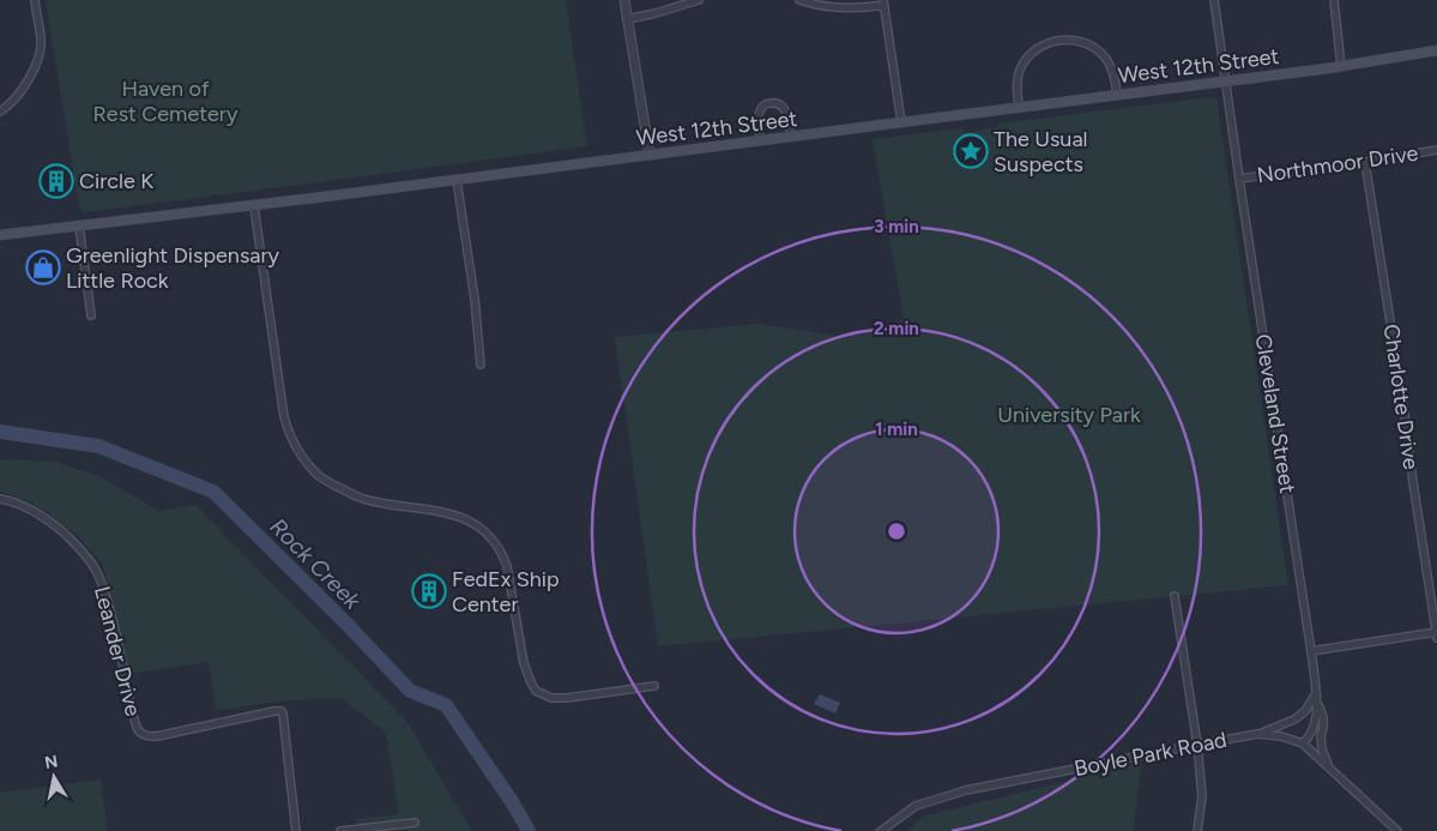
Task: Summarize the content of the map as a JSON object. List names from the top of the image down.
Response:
{
  "streets": {
    "main road": ["West 12th Street"],
    "street": [
      "Northmoor Drive",
      "Charlotte Drive",
      "Cleveland Street",
      "Leander Drive",
      "Boyle Park Road"
    ]
  },
  "crossings": [
    ["West 12th Street", "Cleveland Street"],
    ["Northmoor Drive", "Charlotte Drive"],
    ["Northmoor Drive", "Cleveland Street"],
    ["Cleveland Street", "Boyle Park Road"]
  ],
  "water": ["Rock Creek"],
  "parks": ["Haven of Rest Cemetery", "University Park"],
  "places": {
    "place": ["The Usual Suspects"],
    "building": ["Circle K", "FedEx Ship Center"],
    "shop": ["Greenlight Dispensary Little Rock"]
  },
  "north": "top",
  "rings": ["3 min", "2 min", "1 min"]
}
